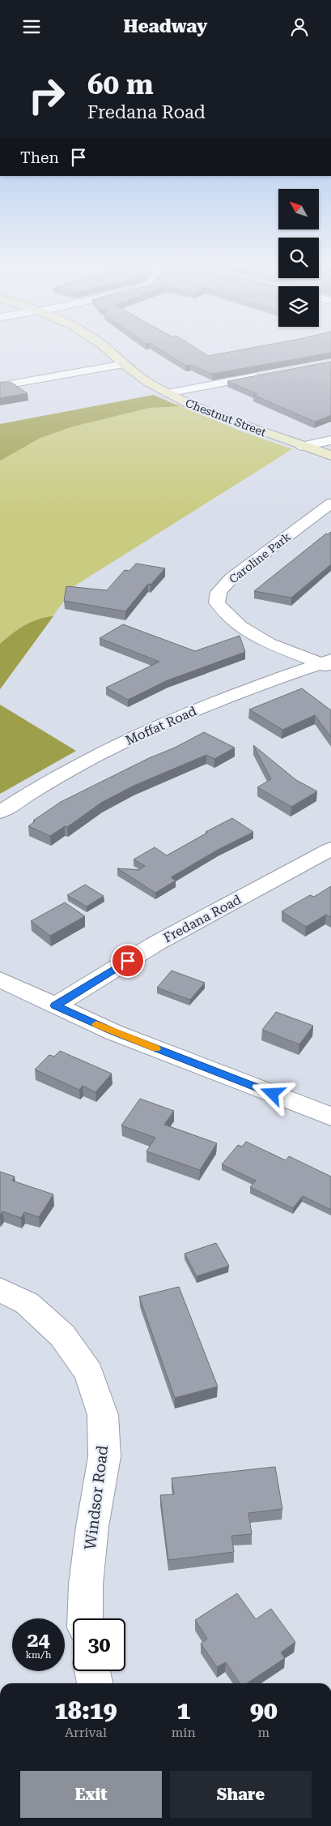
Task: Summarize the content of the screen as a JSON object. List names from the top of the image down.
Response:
{
  "streets": {
    "main road": ["Chestnut Street"],
    "street": [
      "Caroline Park",
      "Moffat Road",
      "Fredana Road",
      "Windsor Road"
    ]
  },
  "crossings": [
    ["Caroline Park", "Moffat Road"]
  ],
  "north": "top left",
  "page": {
    "header": "Headway",
    "turn": ["60 m", "Fredana Road"],
    "then": "Then",
    "speed": "24 km/h",
    "limit": "30",
    "eta": [
      "18:19",
      "Arrival",
      "1",
      "min",
      "90",
      "m"
    ],
    "buttons": ["Exit", "Share"]
  }
}
